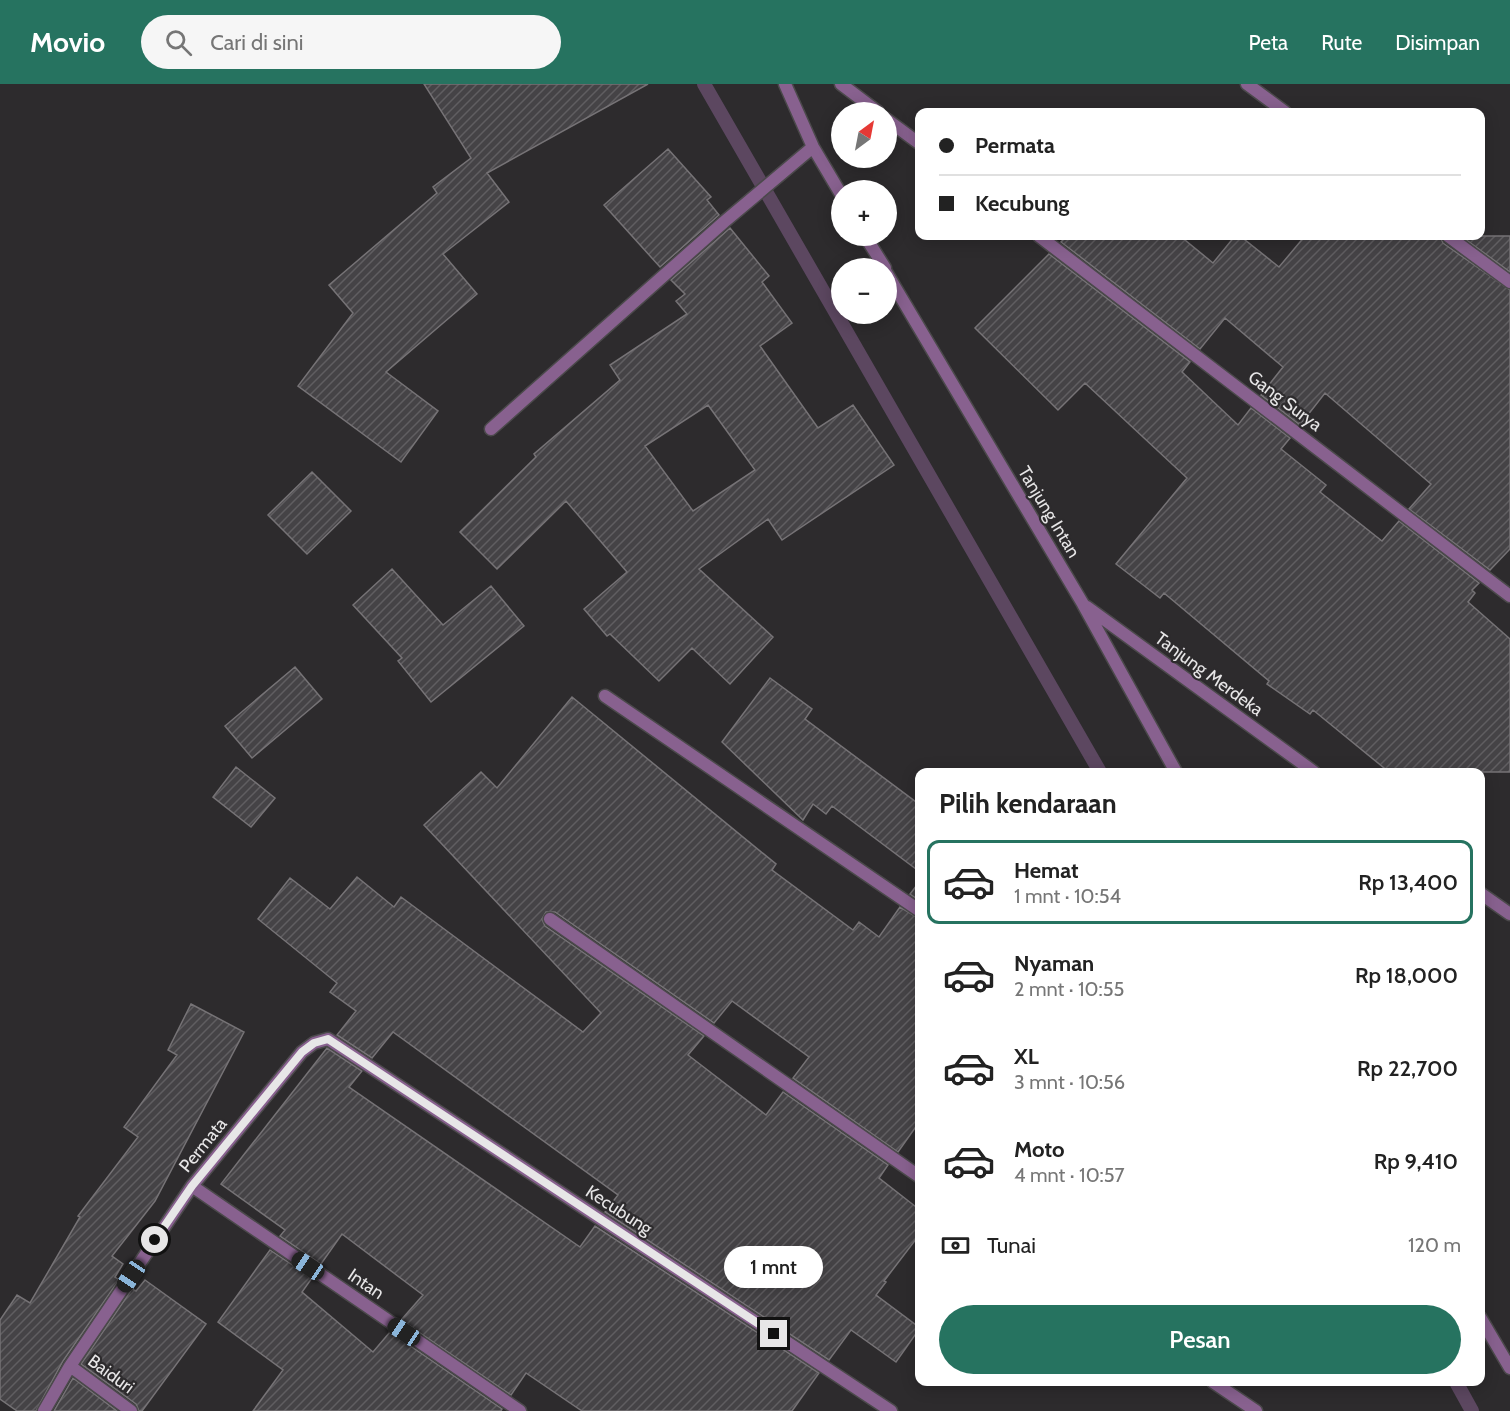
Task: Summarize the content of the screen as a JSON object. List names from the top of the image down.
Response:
{
  "streets": {
    "street": [
      "Gang Surya",
      "Tanjung Intan",
      "Tanjung Merdeka",
      "Permata",
      "Kecubung",
      "Intan",
      "Baiduri"
    ]
  },
  "crossings": [
    ["Tanjung Intan", "Tanjung Merdeka"],
    ["Permata", "Kecubung"],
    ["Permata", "Intan"],
    ["Permata", "Baiduri"]
  ],
  "north": "top right",
  "page": {
    "header": "Movio",
    "search": "Cari di sini",
    "nav": ["Peta", "Rute", "Disimpan"],
    "map_buttons": ["+", "−"],
    "banner": ["Permata", "Kecubung"],
    "heading": "Pilih kendaraan",
    "list": [
      {
        "name": "Hemat",
        "note": "1 mnt · 10:54",
        "value": "Rp 13,400"
      },
      {
        "name": "Nyaman",
        "note": "2 mnt · 10:55",
        "value": "Rp 18,000"
      },
      {
        "name": "XL",
        "note": "3 mnt · 10:56",
        "value": "Rp 22,700"
      },
      {
        "name": "Moto",
        "note": "4 mnt · 10:57",
        "value": "Rp 9,410"
      }
    ],
    "pay": ["Tunai", "120 m"],
    "bubble": "1 mnt",
    "buttons": "Pesan"
  }
}
